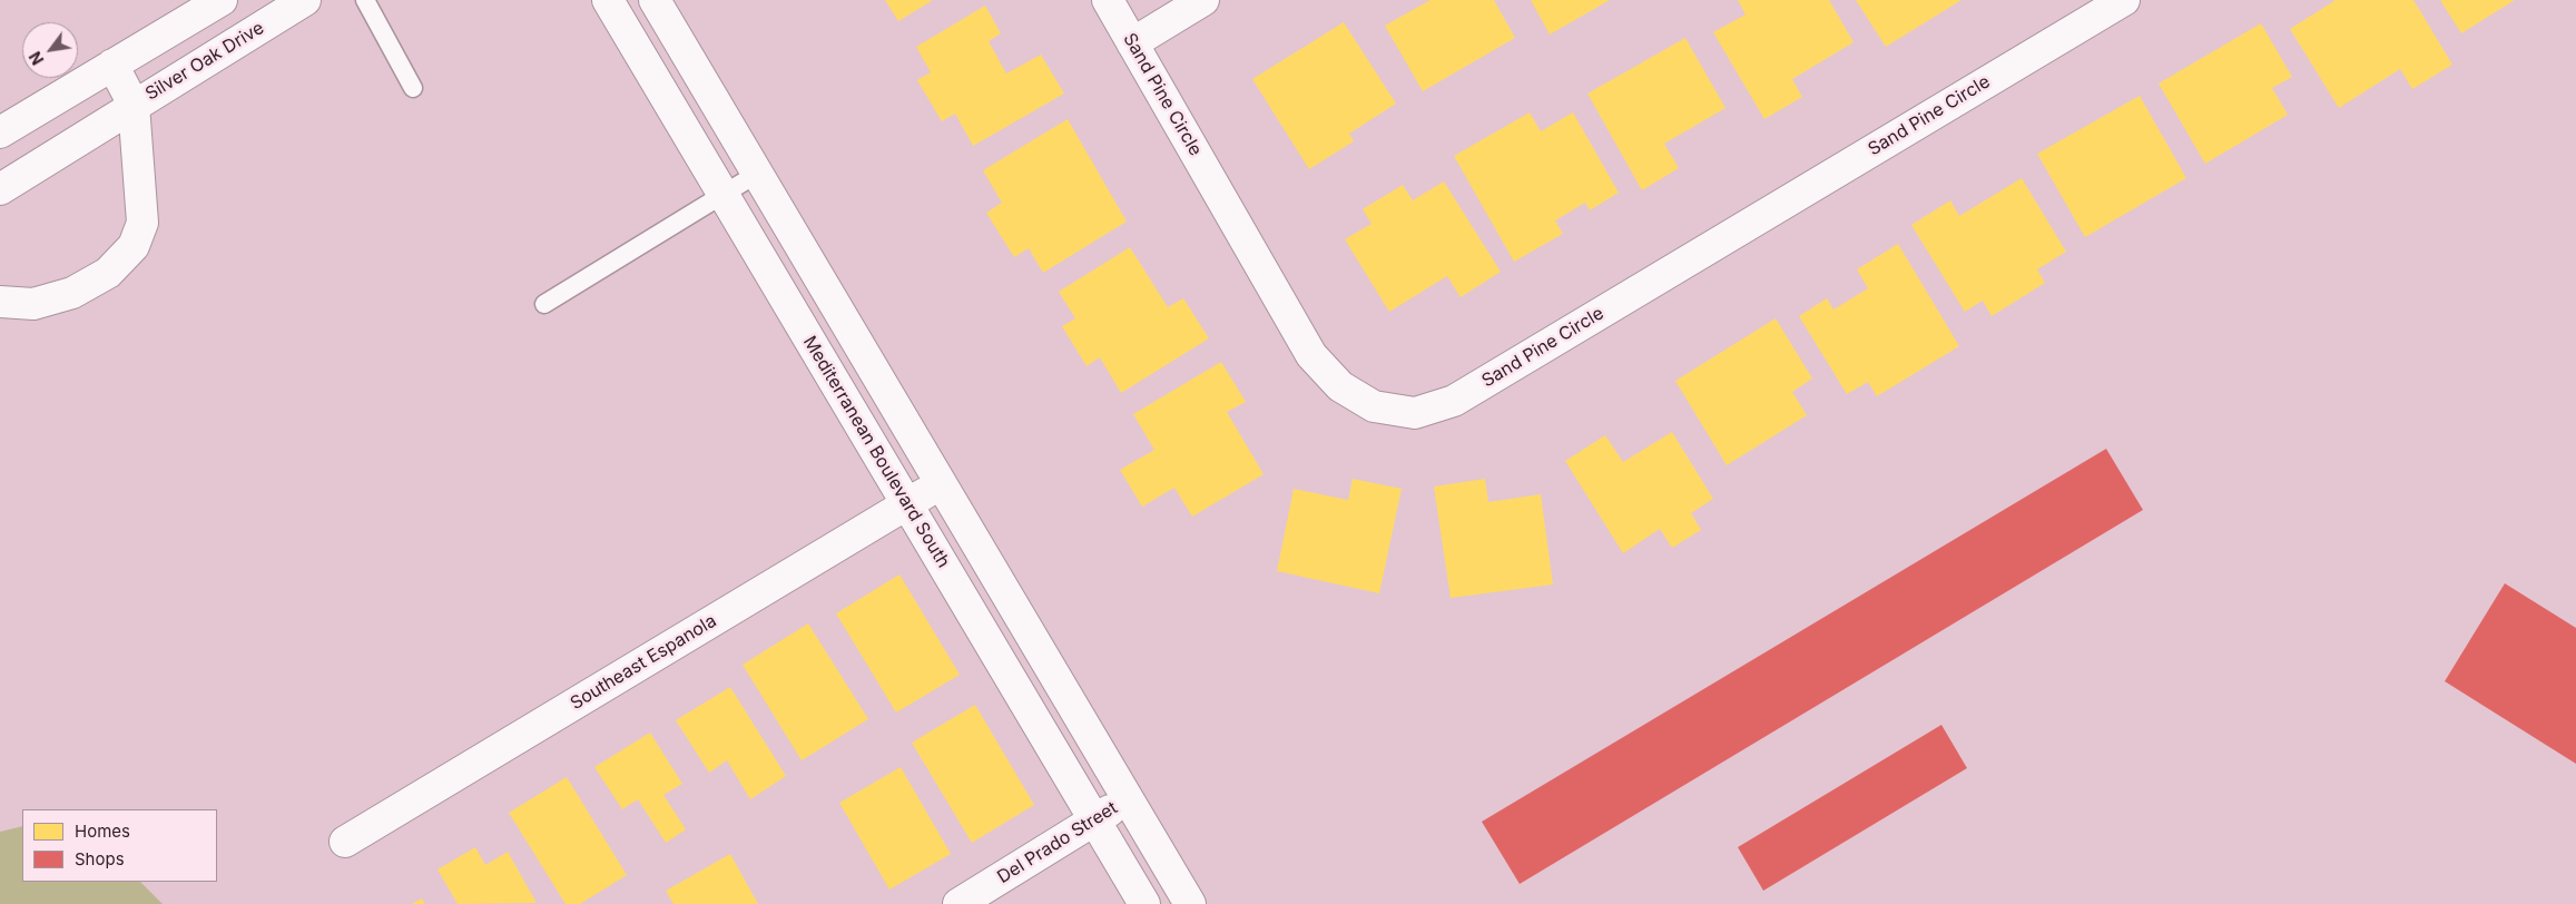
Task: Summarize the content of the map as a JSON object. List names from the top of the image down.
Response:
{
  "streets": {
    "street": [
      "Silver Oak Drive",
      "Sand Pine Circle",
      "Mediterranean Boulevard South",
      "Southeast Espanola",
      "Del Prado Street"
    ]
  },
  "crossings": [
    ["Mediterranean Boulevard South", "Southeast Espanola"],
    ["Mediterranean Boulevard South", "Del Prado Street"]
  ],
  "legend": ["Homes", "Shops"],
  "north": "bottom left"
}
